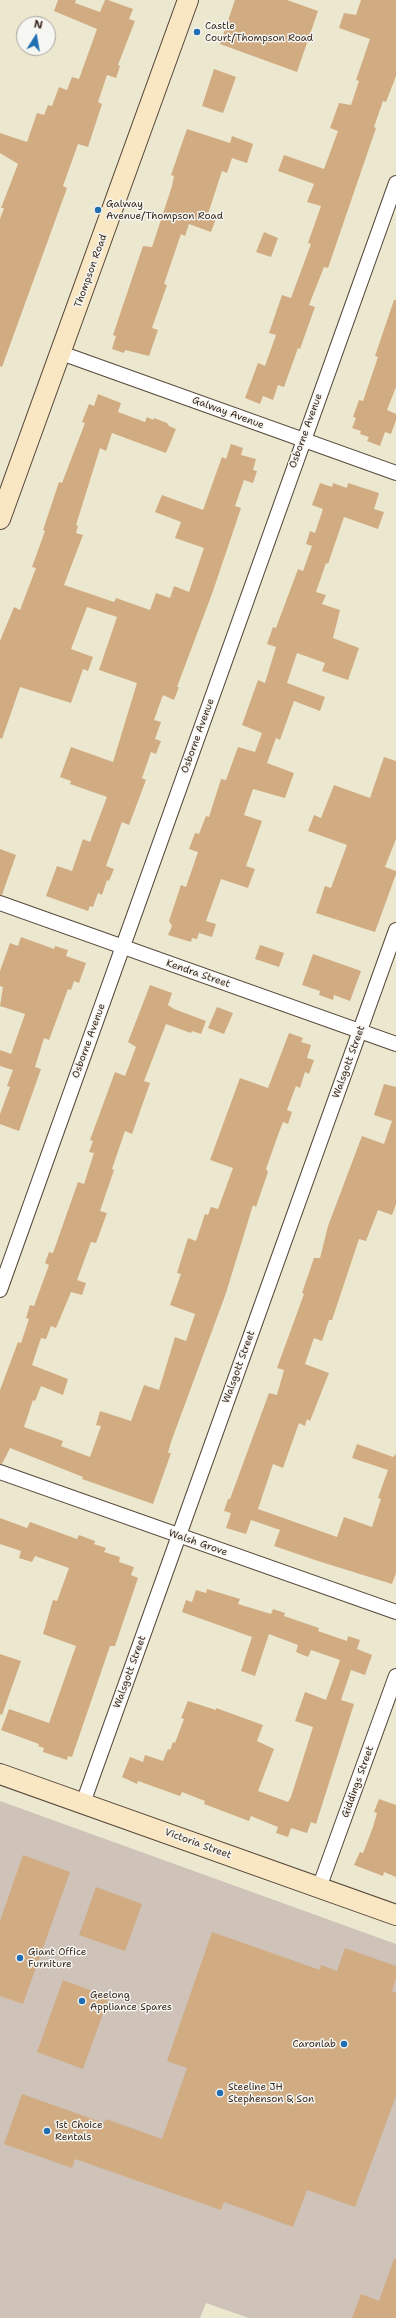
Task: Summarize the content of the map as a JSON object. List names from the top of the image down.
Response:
{
  "streets": {
    "main road": ["Thompson Road", "Victoria Street"],
    "street": [
      "Galway Avenue",
      "Osborne Avenue",
      "Kendra Street",
      "Walsgott Street",
      "Walsh Grove",
      "Giddings Street"
    ]
  },
  "crossings": [
    ["Thompson Road", "Galway Avenue"],
    ["Galway Avenue", "Osborne Avenue"],
    ["Osborne Avenue", "Kendra Street"],
    ["Kendra Street", "Walsgott Street"],
    ["Walsgott Street", "Walsh Grove"],
    ["Walsgott Street", "Victoria Street"],
    ["Giddings Street", "Victoria Street"]
  ],
  "places": [
    "Castle Court/Thompson Road",
    "Galway Avenue/Thompson Road",
    "Giant Office Furniture",
    "Geelong Appliance Spares",
    "Caronlab",
    "Steeline JH Stephenson & Son",
    "1st Choice Rentals"
  ],
  "north": "top"
}
